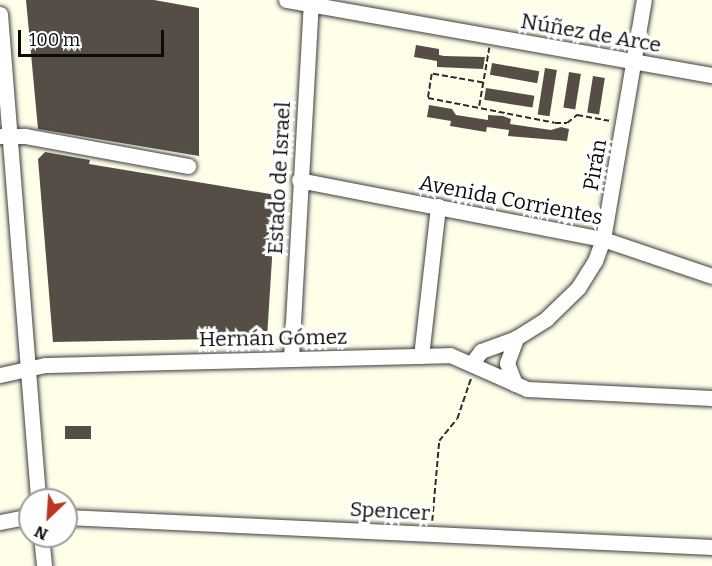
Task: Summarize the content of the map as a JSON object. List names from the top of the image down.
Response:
{
  "streets": {
    "street": [
      "Núñez de Arce",
      "Pirán",
      "Estado de Israel",
      "Avenida Corrientes",
      "Hernán Gómez",
      "Spencer"
    ]
  },
  "crossings": [
    ["Núñez de Arce", "Pirán"],
    ["Núñez de Arce", "Estado de Israel"],
    ["Pirán", "Avenida Corrientes"],
    ["Pirán", "Hernán Gómez"],
    ["Estado de Israel", "Avenida Corrientes"],
    ["Estado de Israel", "Hernán Gómez"]
  ],
  "scale_bar": "100 m",
  "north": "bottom left"
}
